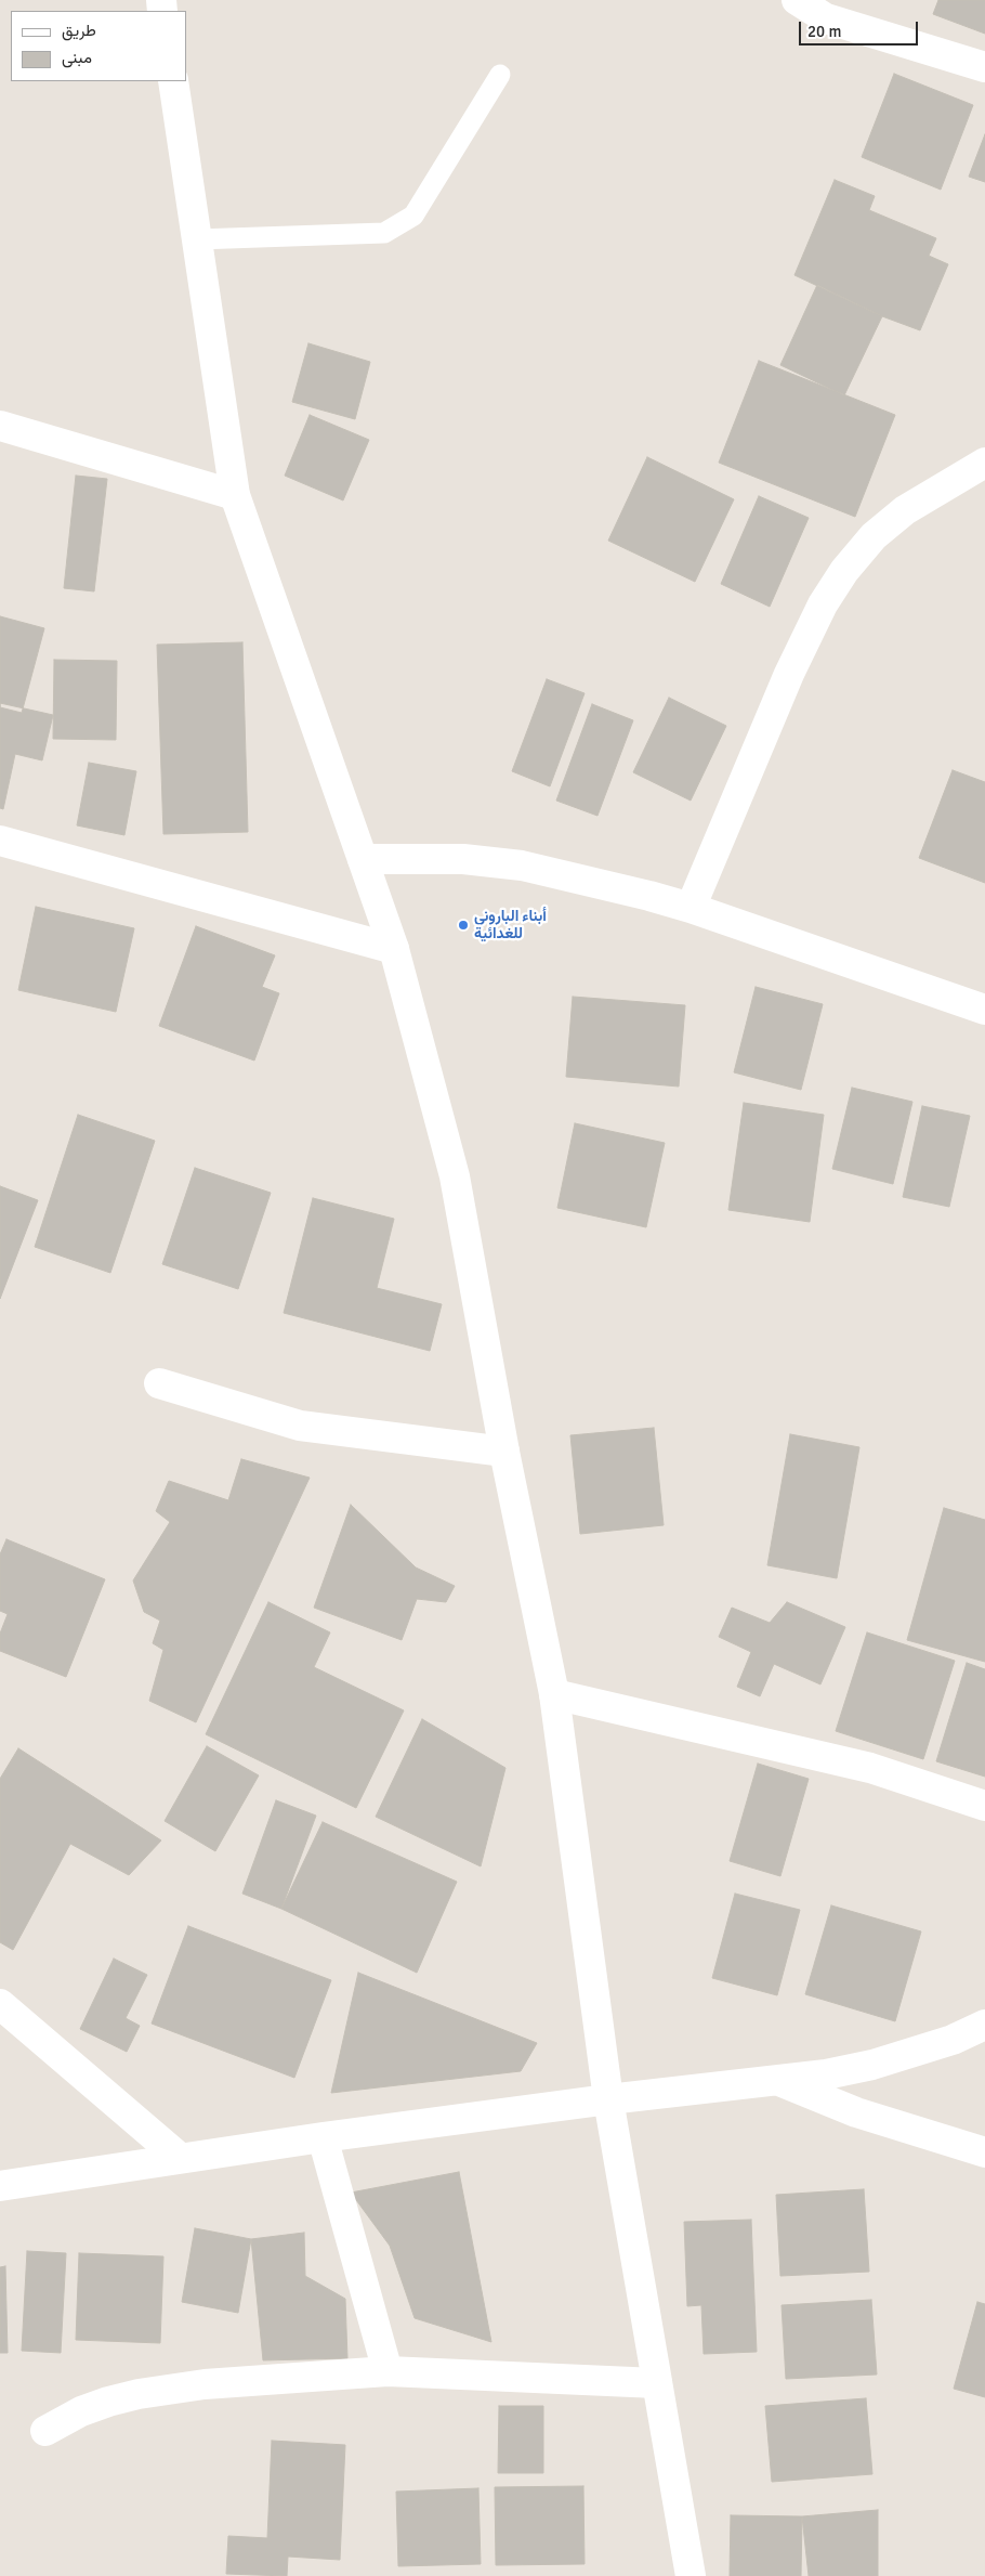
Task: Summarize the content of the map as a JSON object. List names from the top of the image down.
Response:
{
  "places": ["أبناء البارونى للغدائية"],
  "legend": ["طريق", "مبنى"],
  "scale_bar": "20 m"
}
